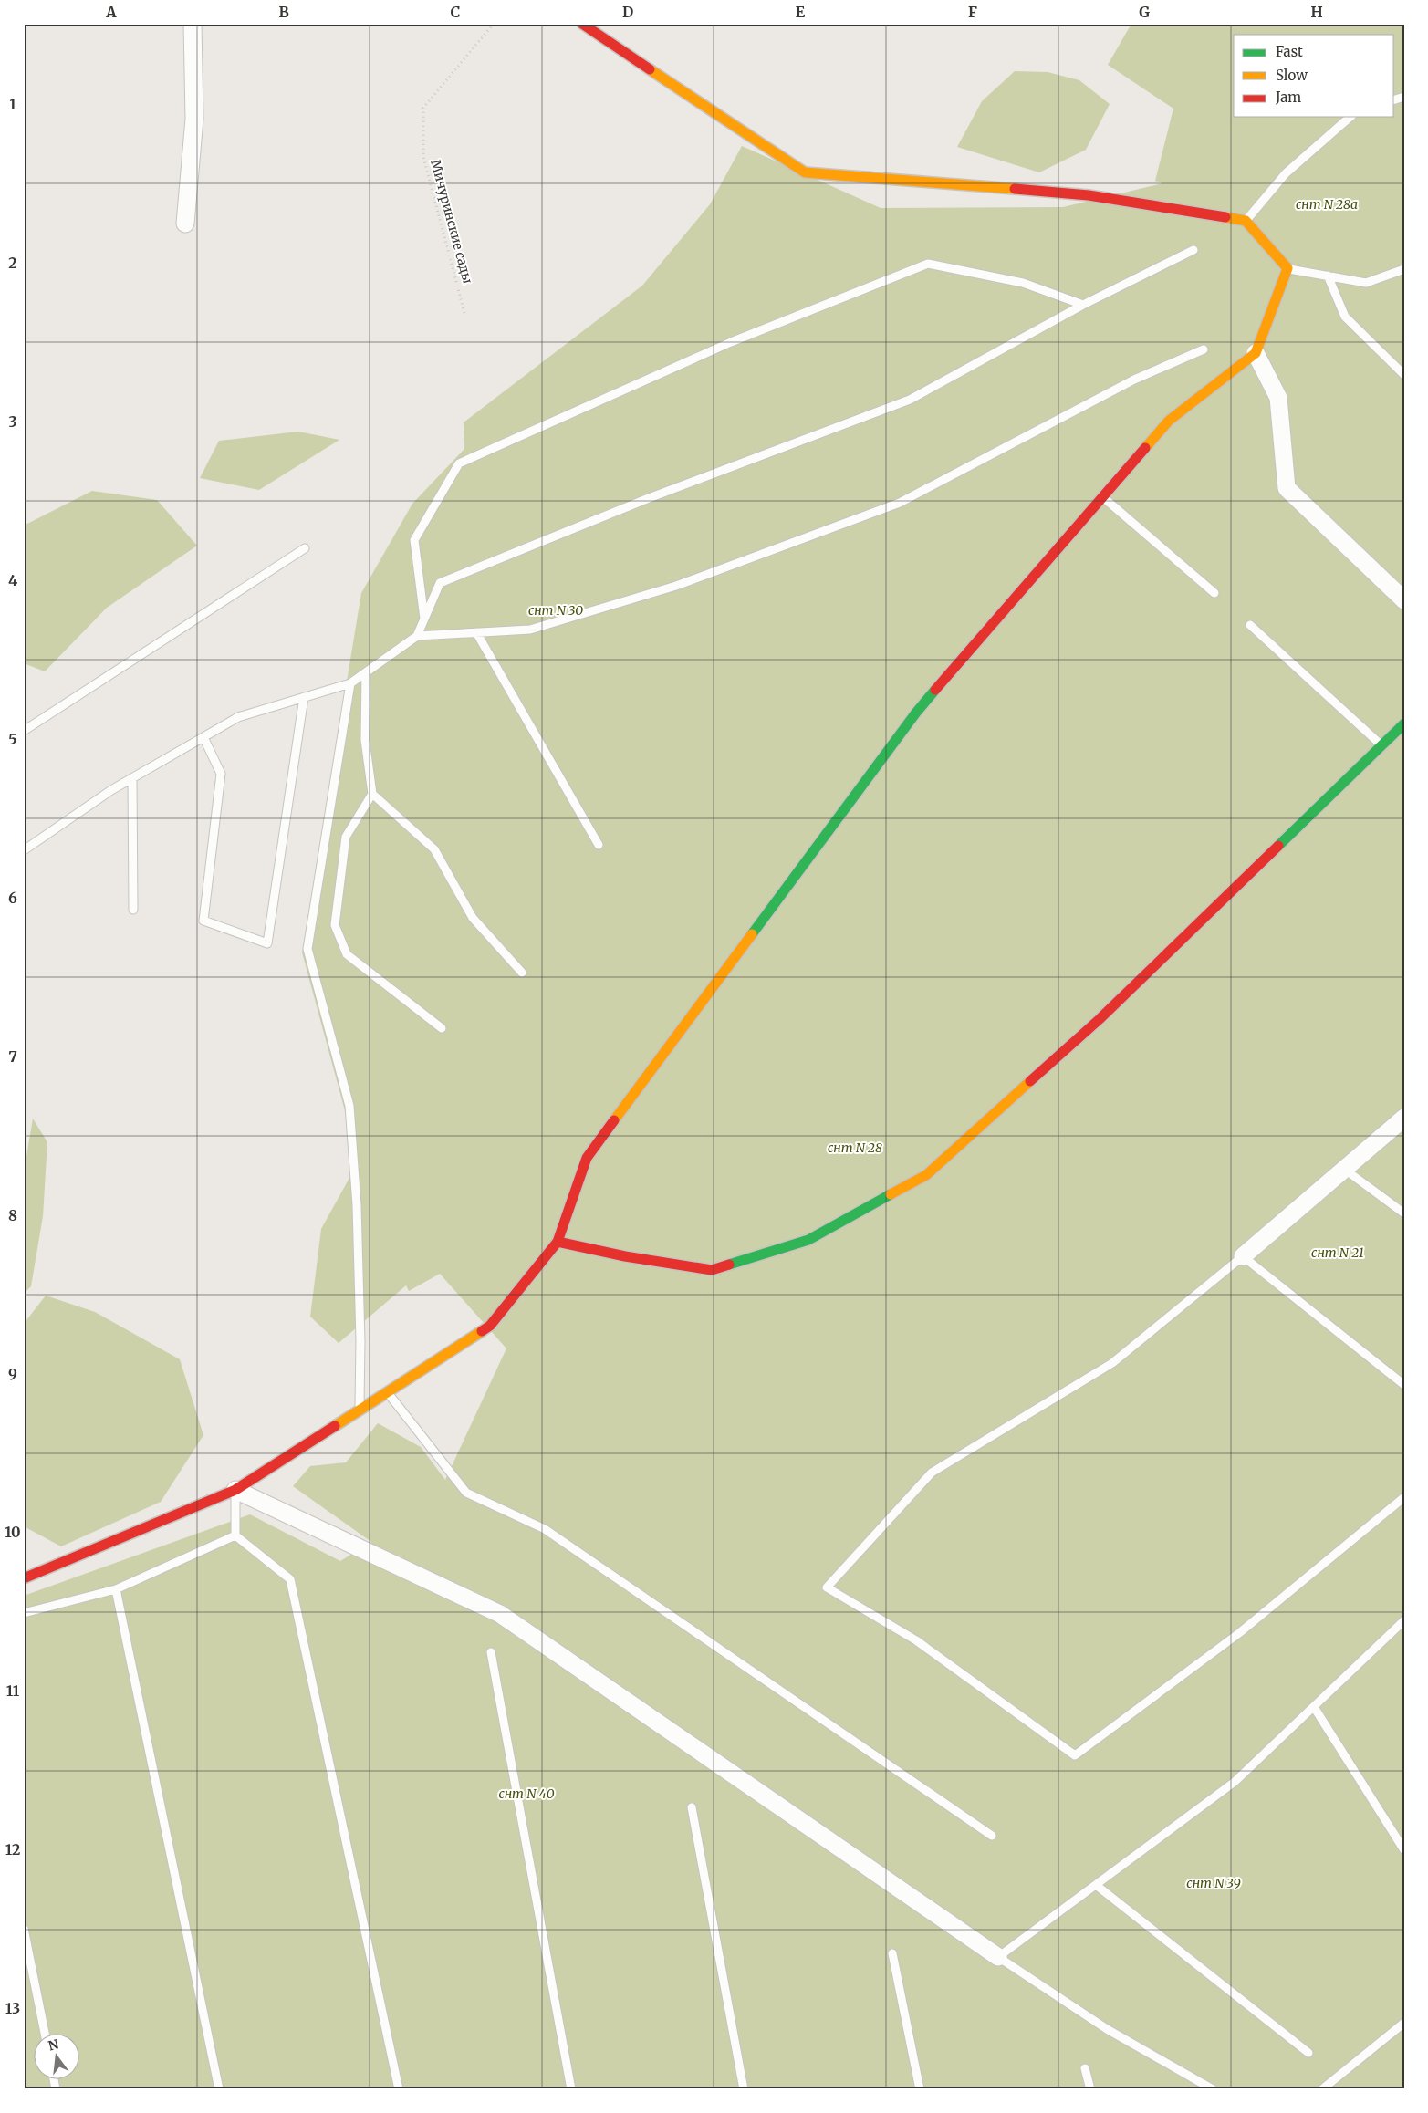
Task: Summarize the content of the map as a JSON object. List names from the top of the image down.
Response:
{
  "streets": {
    "path": ["Мичуринские сады"]
  },
  "parks": [
    "снт N 28а",
    "снт N 30",
    "снт N 28",
    "снт N 21",
    "снт N 40",
    "снт N 39"
  ],
  "legend": ["Fast", "Slow", "Jam"],
  "north": "top",
  "grid": {
    "columns": [
      "A",
      "B",
      "C",
      "D",
      "E",
      "F",
      "G",
      "H"
    ],
    "rows": [
      "1",
      "2",
      "3",
      "4",
      "5",
      "6",
      "7",
      "8",
      "9",
      "10",
      "11",
      "12",
      "13"
    ]
  }
}
